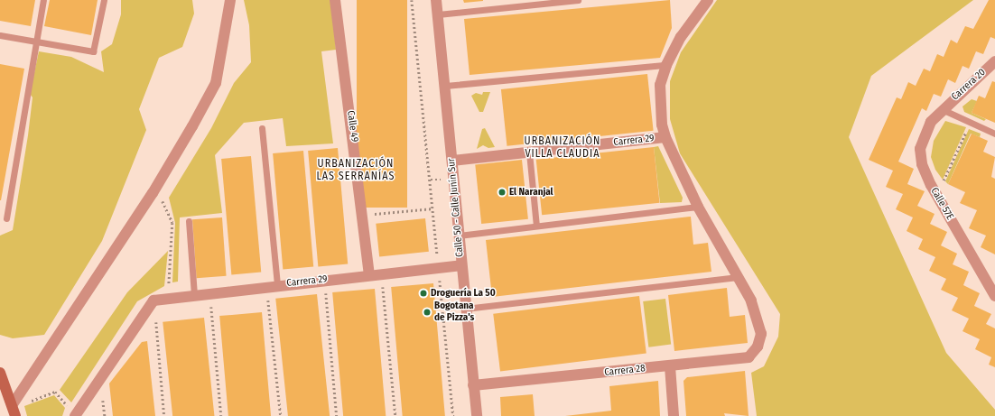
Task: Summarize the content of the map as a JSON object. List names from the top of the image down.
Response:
{
  "streets": {
    "street": [
      "Carrera 20",
      "Calle 49",
      "Carrera 29",
      "Calle 57E",
      "Calle 50 - Calle Junín Sur",
      "Carrera 28"
    ]
  },
  "crossings": [
    ["Carrera 20", "Calle 57E"],
    ["Calle 49", "Carrera 29"],
    ["Carrera 29", "Calle 50 - Calle Junín Sur"],
    ["Calle 50 - Calle Junín Sur", "Carrera 28"]
  ],
  "districts": ["URBANIZACIÓN VILLA CLAUDIA", "URBANIZACIÓN LAS SERRANÍAS"],
  "places": ["El Naranjal", "Droguería La 50", "Bogotana de Pizza's"]
}
